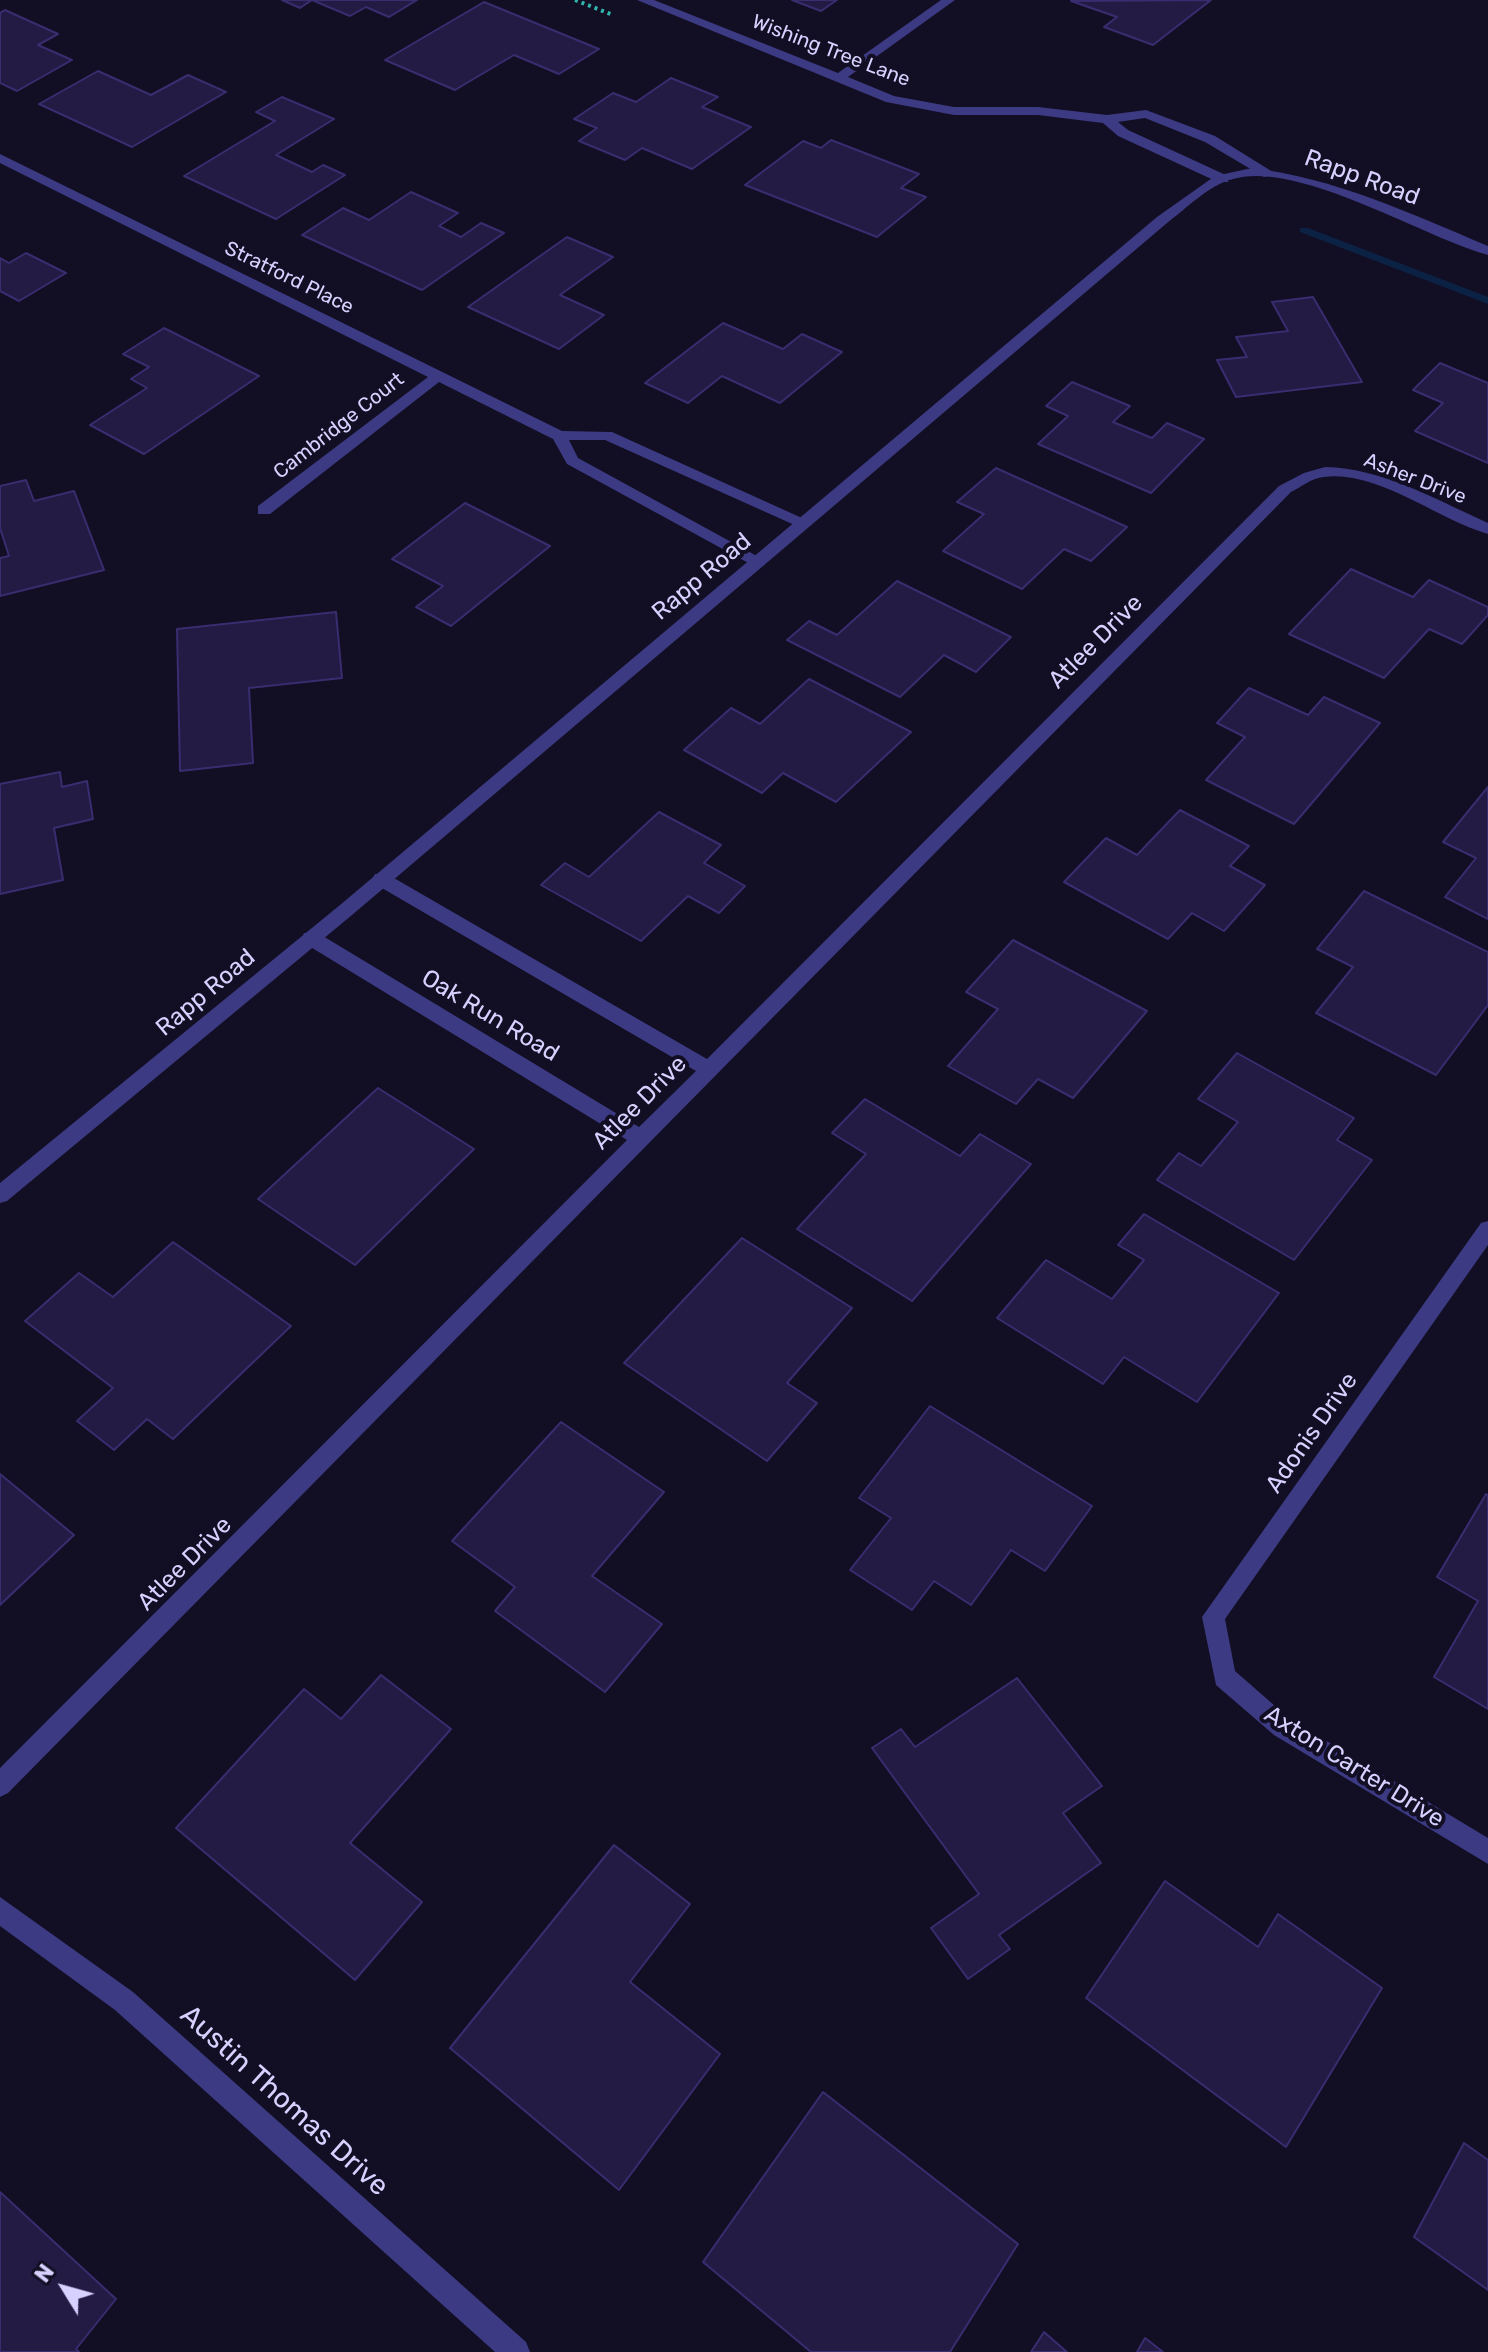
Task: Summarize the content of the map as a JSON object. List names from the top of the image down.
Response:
{
  "streets": {
    "street": [
      "Wishing Tree Lane",
      "Rapp Road",
      "Stratford Place",
      "Cambridge Court",
      "Asher Drive",
      "Atlee Drive",
      "Oak Run Road",
      "Adonis Drive",
      "Axton Carter Drive",
      "Austin Thomas Drive"
    ]
  },
  "crossings": [
    ["Wishing Tree Lane", "Rapp Road"],
    ["Rapp Road", "Stratford Place"],
    ["Rapp Road", "Oak Run Road"],
    ["Stratford Place", "Cambridge Court"],
    ["Asher Drive", "Atlee Drive"],
    ["Atlee Drive", "Oak Run Road"],
    ["Adonis Drive", "Axton Carter Drive"]
  ],
  "north": "top left"
}
